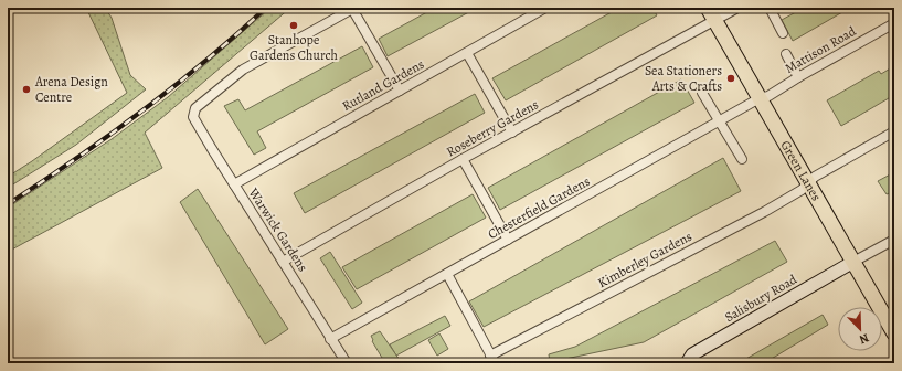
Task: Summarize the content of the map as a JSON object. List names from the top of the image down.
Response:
{
  "streets": {
    "main road": ["Green Lanes"],
    "street": [
      "Mattison Road",
      "Rutland Gardens",
      "Roseberry Gardens",
      "Chesterfield Gardens",
      "Warwick Gardens",
      "Kimberley Gardens",
      "Salisbury Road"
    ]
  },
  "crossings": [
    ["Mattison Road", "Green Lanes"],
    ["Mattison Road", "Chesterfield Gardens"],
    ["Rutland Gardens", "Warwick Gardens"],
    ["Roseberry Gardens", "Green Lanes"],
    ["Roseberry Gardens", "Warwick Gardens"],
    ["Green Lanes", "Chesterfield Gardens"],
    ["Green Lanes", "Kimberley Gardens"],
    ["Green Lanes", "Salisbury Road"],
    ["Chesterfield Gardens", "Warwick Gardens"]
  ],
  "places": ["Stanhope Gardens Church", "Sea Stationers Arts & Crafts", "Arena Design Centre"],
  "north": "bottom right"
}
